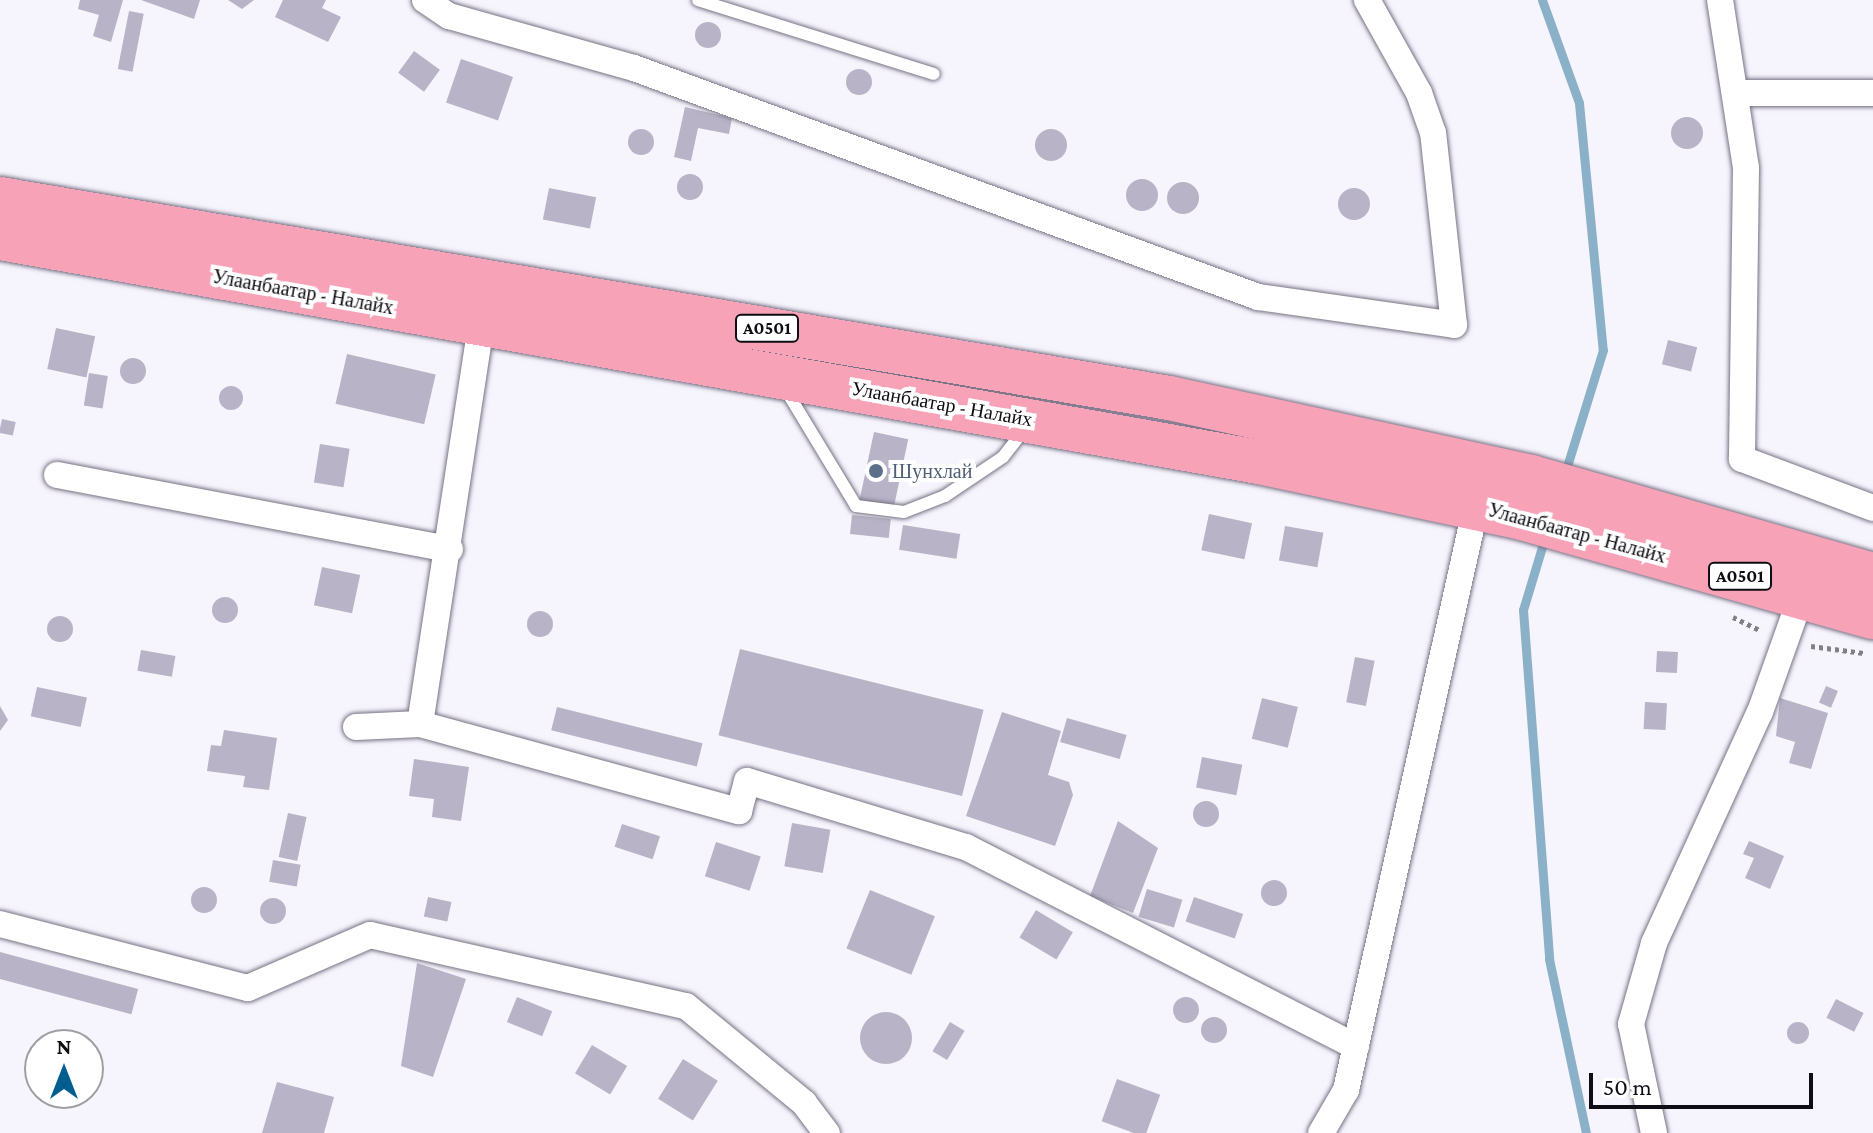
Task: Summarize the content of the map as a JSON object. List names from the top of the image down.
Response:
{
  "streets": {
    "highway": ["Улаанбаатар - Налайх", "A0501"]
  },
  "places": ["Шунхлай"],
  "scale_bar": "50 m",
  "north": "top"
}
